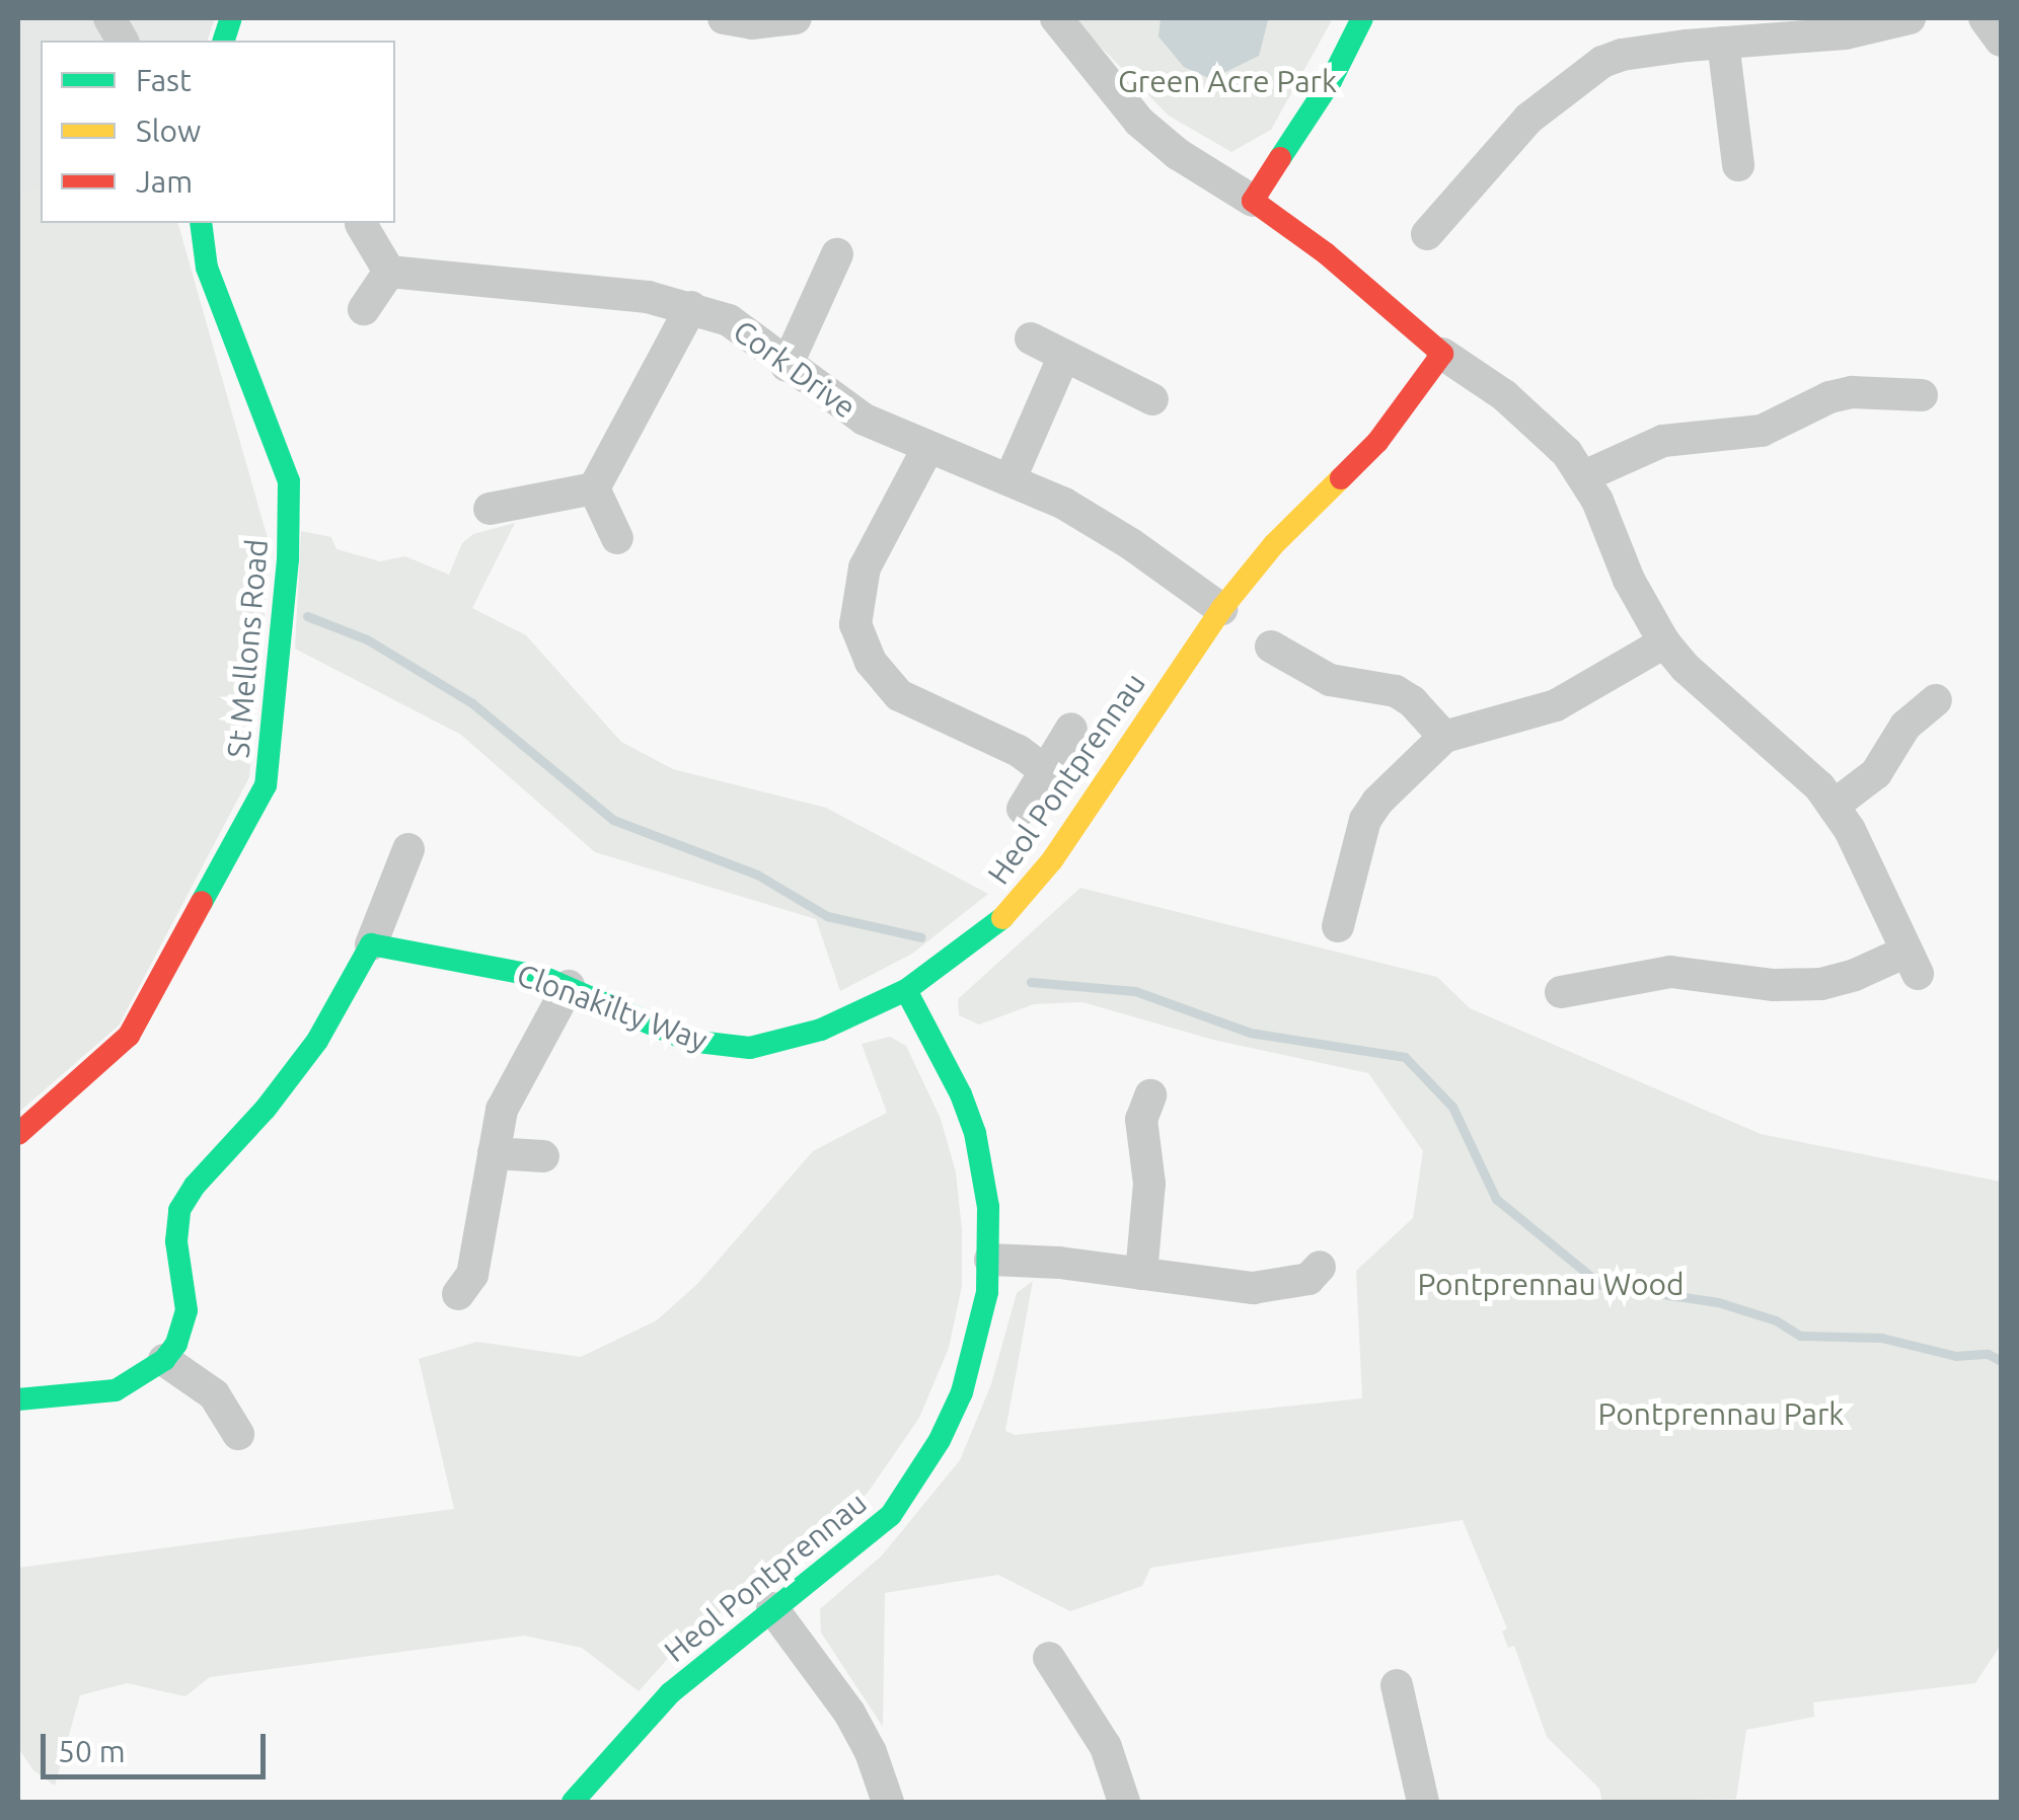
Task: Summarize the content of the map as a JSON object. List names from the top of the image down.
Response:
{
  "streets": {
    "street": [
      "Cork Drive",
      "St Mellons Road",
      "Heol Pontprennau",
      "Clonakilty Way"
    ]
  },
  "crossings": [
    ["Cork Drive", "Heol Pontprennau"],
    ["Heol Pontprennau", "Clonakilty Way"]
  ],
  "parks": ["Green Acre Park", "Pontprennau Wood", "Pontprennau Park"],
  "legend": ["Fast", "Slow", "Jam"],
  "scale_bar": "50 m"
}
